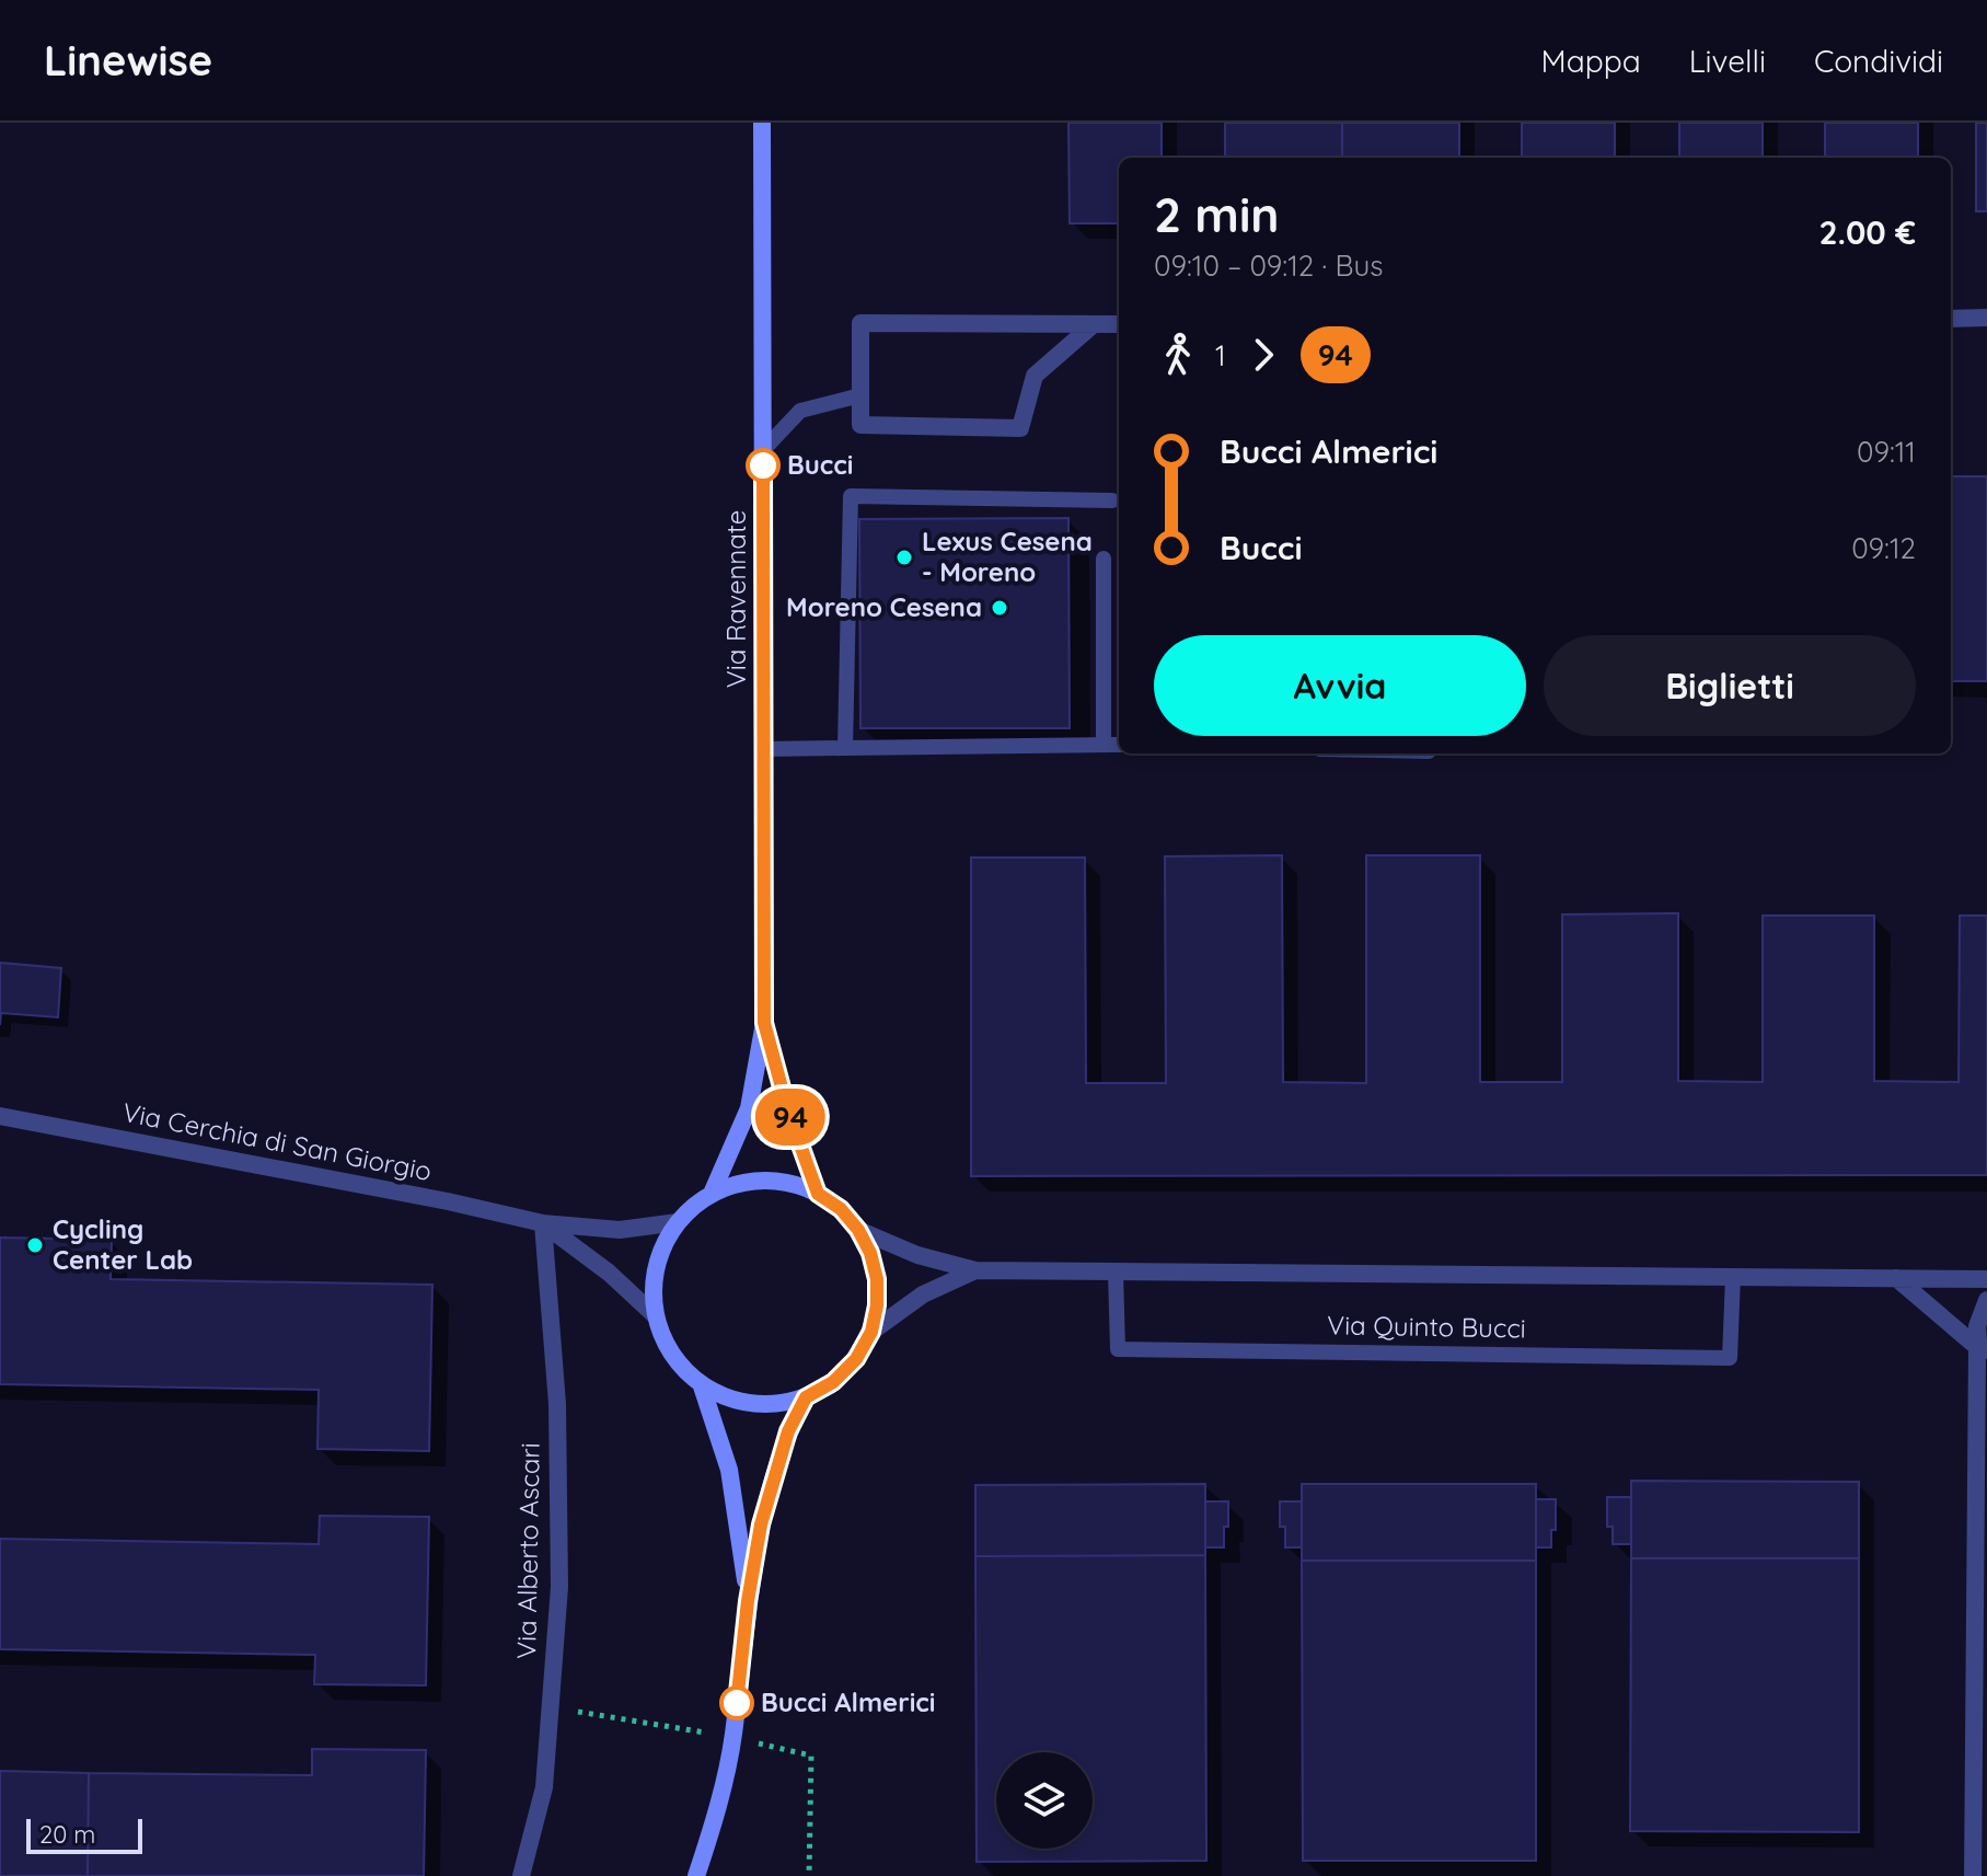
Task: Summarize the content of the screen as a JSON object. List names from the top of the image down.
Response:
{
  "streets": {
    "main road": ["Via Ravennate"],
    "street": ["Via Cerchia di San Giorgio", "Via Quinto Bucci", "Via Alberto Ascari"]
  },
  "crossings": [
    ["Via Ravennate", "Via Cerchia di San Giorgio"],
    ["Via Ravennate", "Via Quinto Bucci"],
    ["Via Cerchia di San Giorgio", "Via Quinto Bucci"],
    ["Via Cerchia di San Giorgio", "Via Alberto Ascari"]
  ],
  "places": [
    "Bucci",
    "Lexus Cesena - Moreno",
    "Moreno Cesena",
    "Cycling Center Lab",
    "Bucci Almerici"
  ],
  "lines": ["bus line 94"],
  "scale_bar": "20 m",
  "page": {
    "header": "Linewise",
    "nav": ["Mappa", "Livelli", "Condividi"],
    "on_map": "94",
    "heading": ["2 min", "09:10 – 09:12 · Bus", "2.00 €"],
    "legs": ["1", "94"],
    "list": [
      {
        "name": "Bucci Almerici",
        "value": "09:11"
      },
      {
        "name": "Bucci",
        "value": "09:12"
      }
    ],
    "buttons": ["Avvia", "Biglietti"],
    "scale": "20 m"
  }
}
